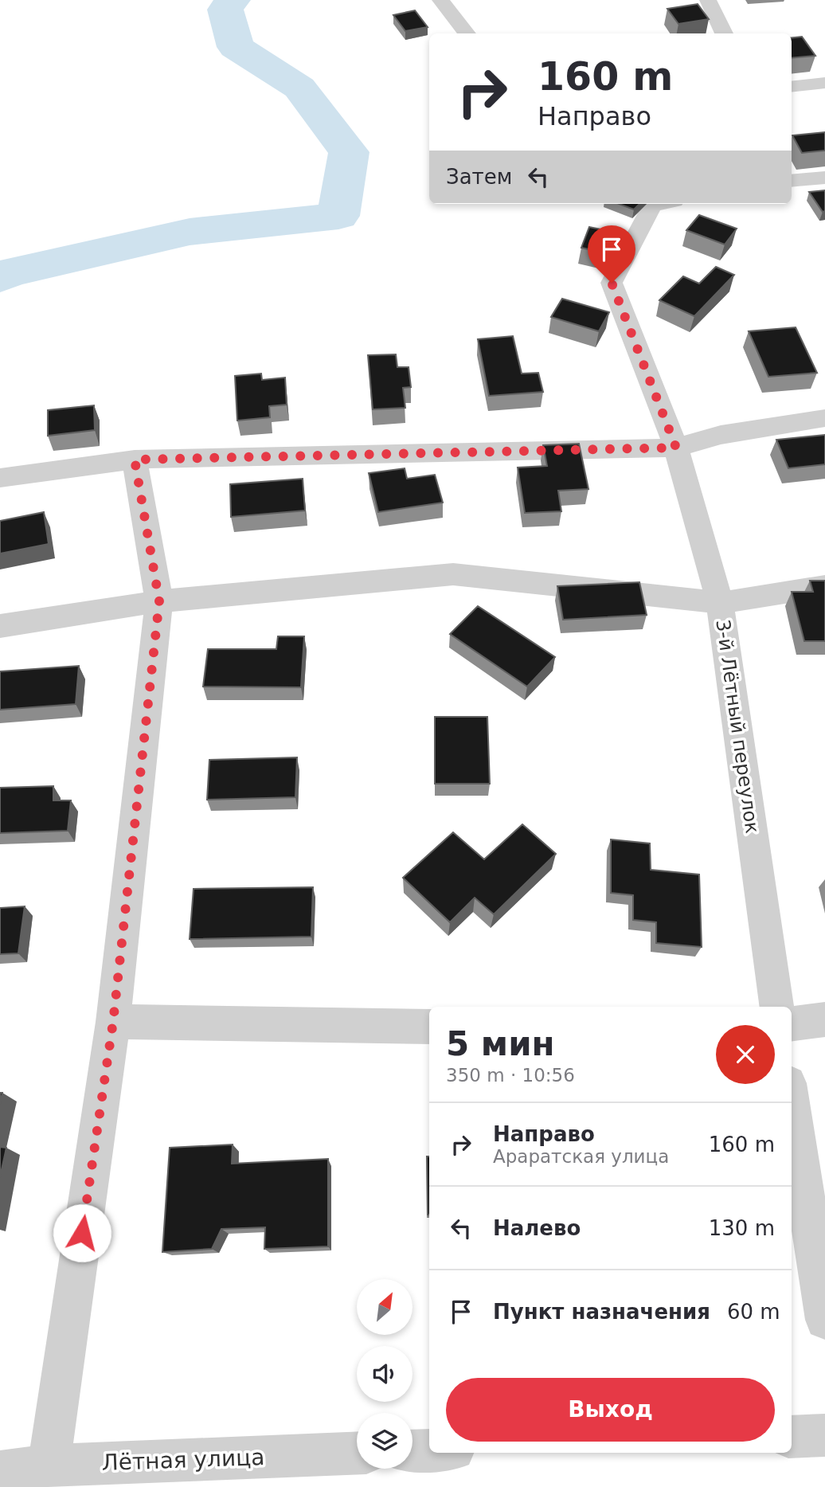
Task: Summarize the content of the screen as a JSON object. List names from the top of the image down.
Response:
{
  "streets": {
    "street": ["3-й Лётный переулок", "Лётная улица"]
  },
  "north": "top right",
  "page": {
    "turn": ["160 m", "Направо"],
    "then": "Затем",
    "heading": ["5 мин", "350 m · 10:56"],
    "list": [
      {
        "name": "Направо",
        "note": "Араратская улица",
        "value": "160 m"
      },
      {
        "name": "Налево",
        "value": "130 m"
      },
      {
        "name": "Пункт назначения",
        "value": "60 m"
      }
    ],
    "buttons": "Выход"
  }
}
